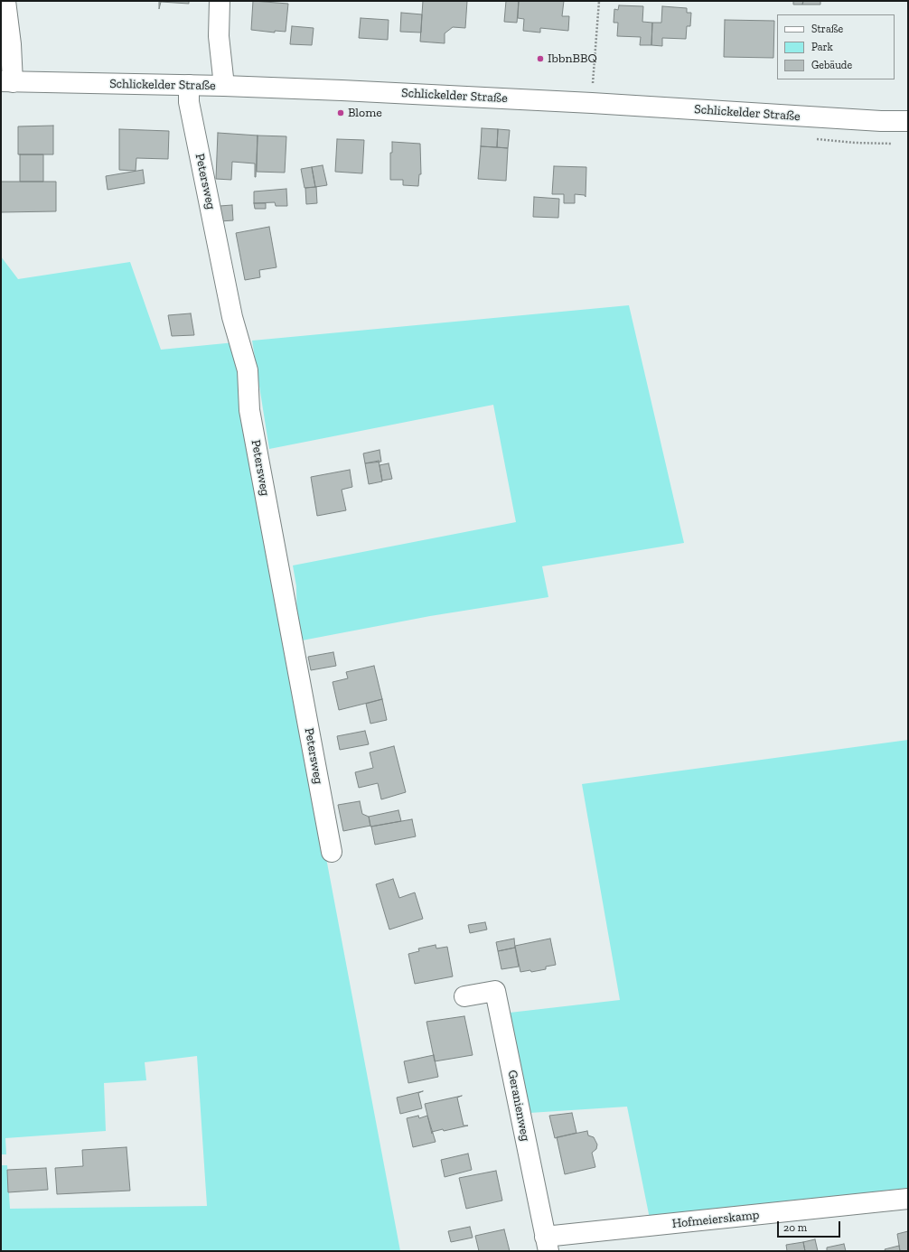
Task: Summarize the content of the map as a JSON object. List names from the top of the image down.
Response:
{
  "streets": {
    "street": [
      "Schlickelder Straße",
      "Petersweg",
      "Geranienweg",
      "Hofmeierskamp"
    ]
  },
  "crossings": [
    ["Schlickelder Straße", "Petersweg"],
    ["Geranienweg", "Hofmeierskamp"]
  ],
  "places": ["IbbnBBQ", "Blome"],
  "legend": ["Straße", "Park", "Gebäude"],
  "scale_bar": "20 m"
}
